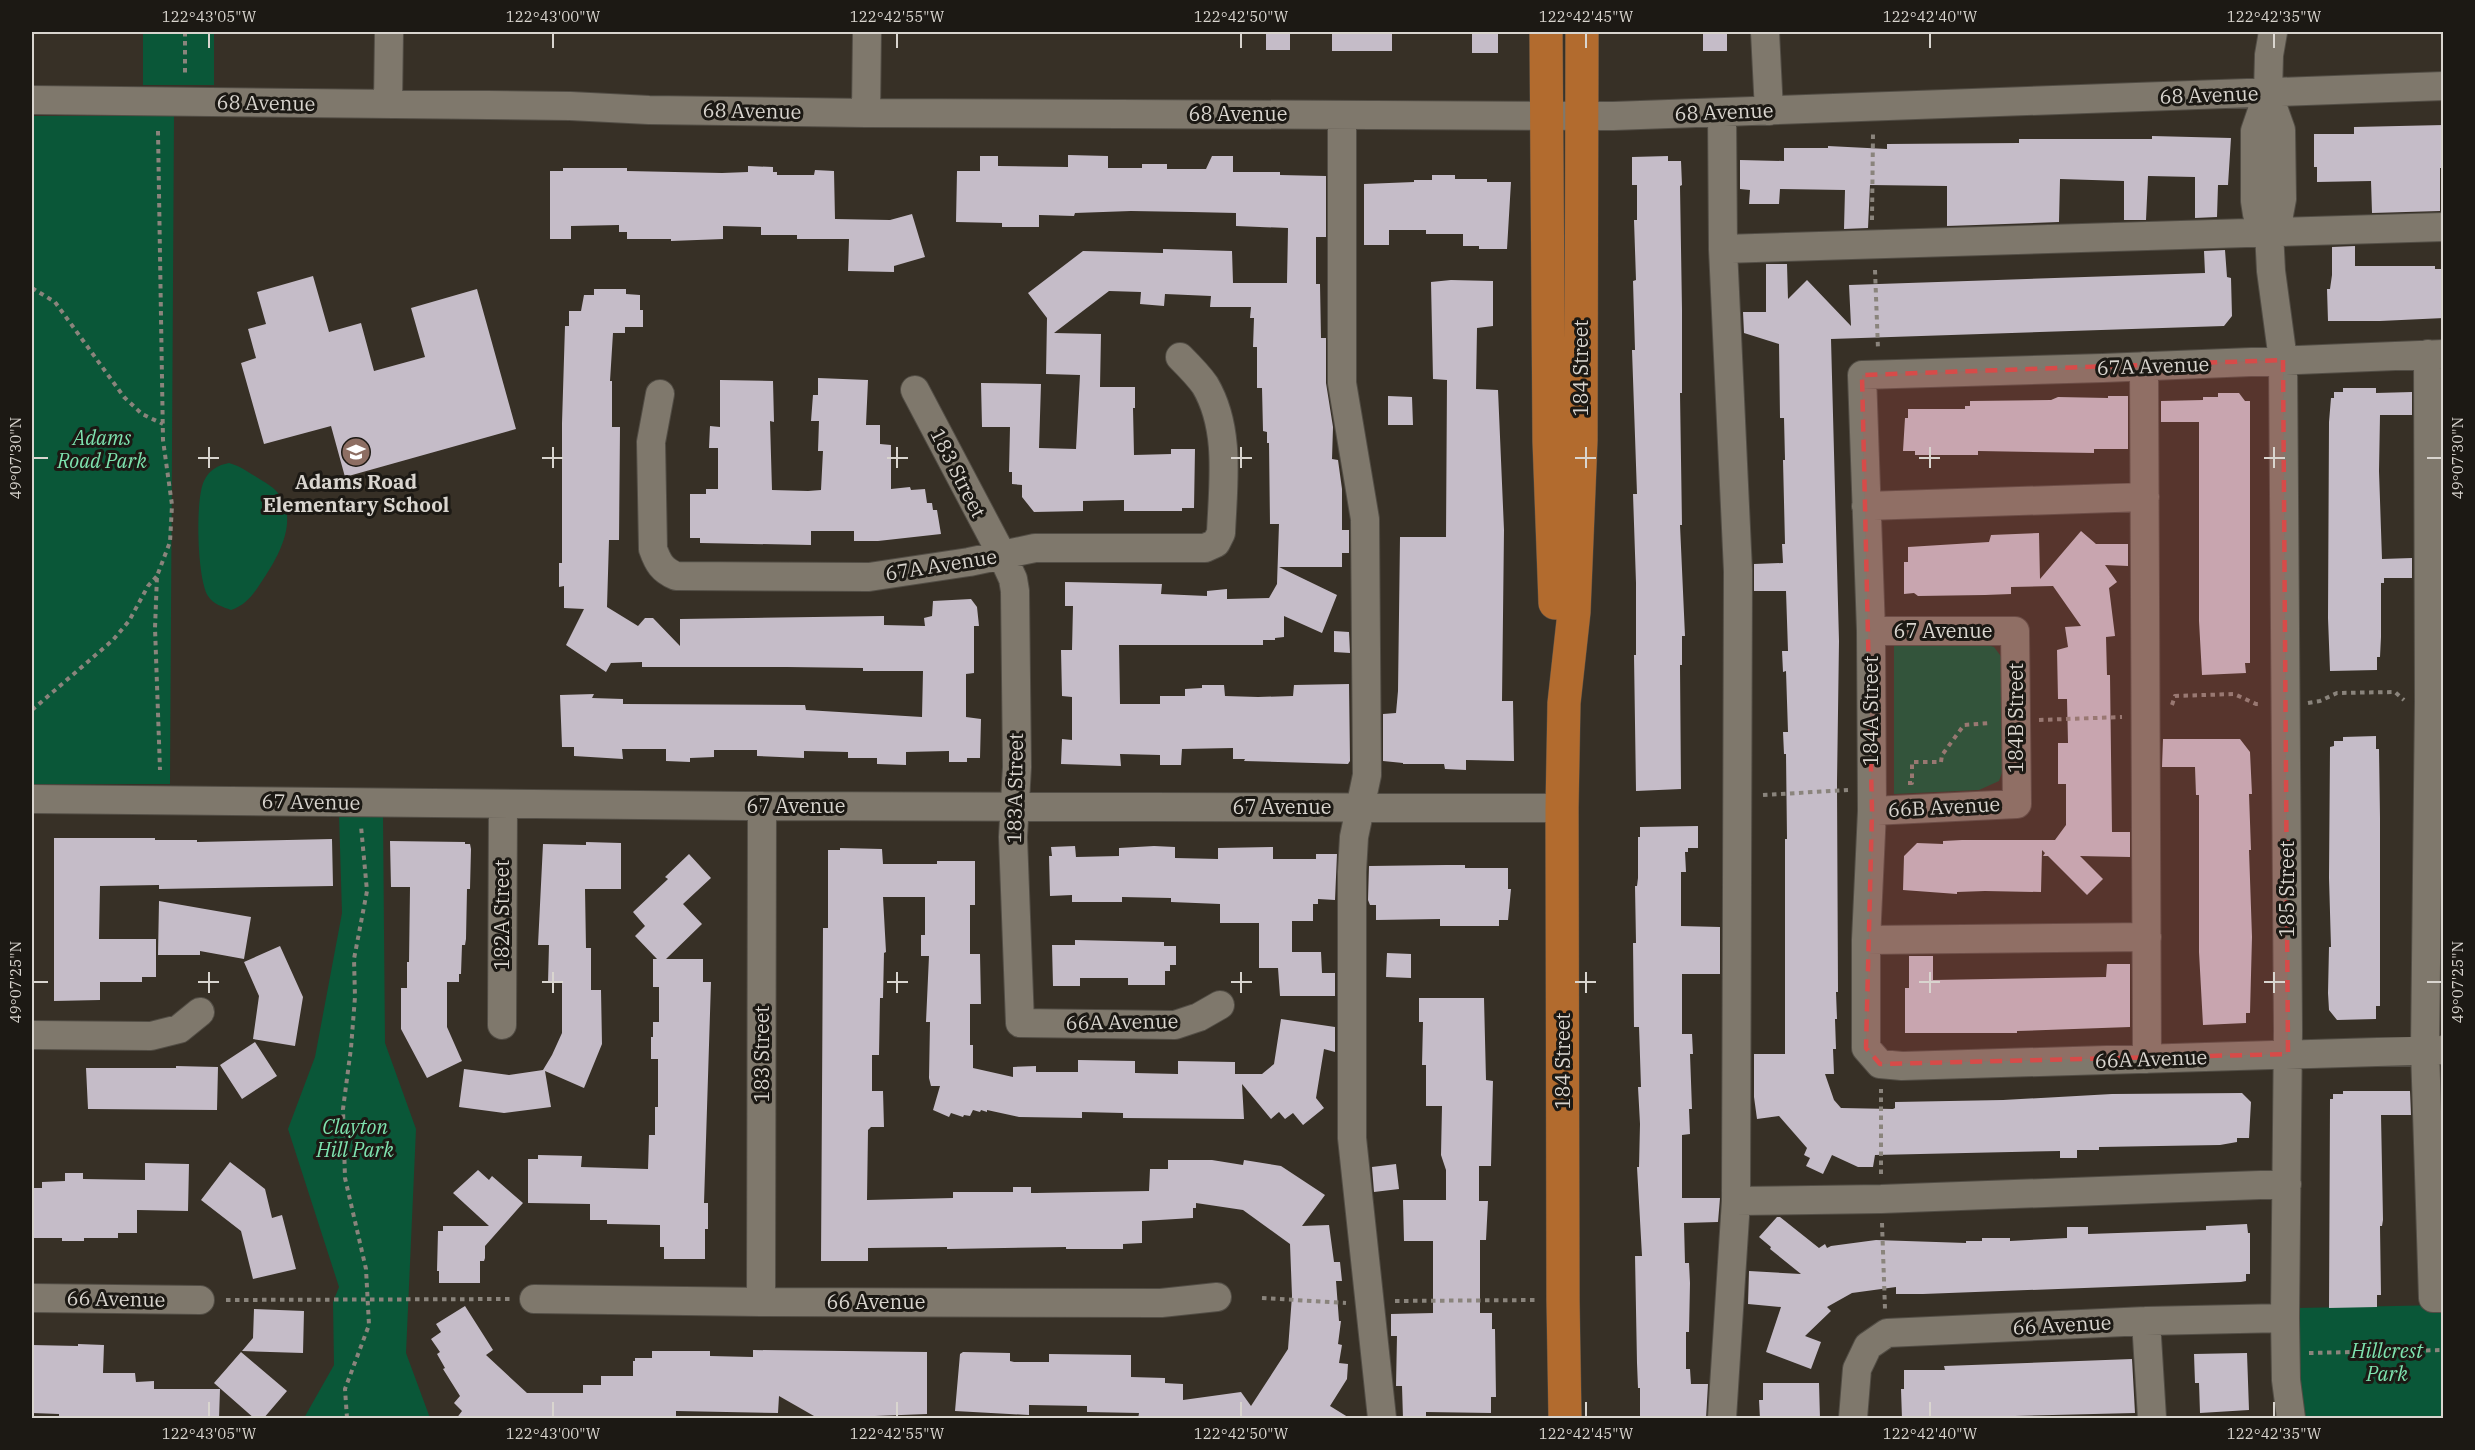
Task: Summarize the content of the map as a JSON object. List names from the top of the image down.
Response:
{
  "streets": {
    "main road": ["184 Street"],
    "street": [
      "68 Avenue",
      "67A Avenue",
      "183 Street",
      "67 Avenue",
      "184A Street",
      "184B Street",
      "183A Street",
      "66B Avenue",
      "185 Street",
      "182A Street",
      "66A Avenue",
      "66 Avenue"
    ]
  },
  "crossings": [
    ["68 Avenue", "184 Street"],
    ["67A Avenue", "183 Street"],
    ["67A Avenue", "184A Street"],
    ["67A Avenue", "183A Street"],
    ["67A Avenue", "185 Street"],
    ["184 Street", "67 Avenue"],
    ["183 Street", "67 Avenue"],
    ["183 Street", "183A Street"],
    ["183 Street", "66 Avenue"],
    ["67 Avenue", "184A Street"],
    ["67 Avenue", "184B Street"],
    ["67 Avenue", "183A Street"],
    ["67 Avenue", "182A Street"],
    ["184A Street", "66B Avenue"],
    ["184A Street", "66A Avenue"],
    ["184B Street", "66B Avenue"],
    ["183A Street", "66A Avenue"],
    ["185 Street", "66A Avenue"],
    ["185 Street", "66 Avenue"]
  ],
  "parks": ["Adams Road Park", "Clayton Hill Park", "Hillcrest Park"],
  "places": {
    "school or university": ["Adams Road Elementary School"]
  },
  "coordinates": [
    "122°43'05\"W",
    "122°43'00\"W",
    "122°42'55\"W",
    "122°42'50\"W",
    "122°42'45\"W",
    "122°42'40\"W",
    "122°42'35\"W",
    "49°07'30\"N",
    "49°07'25\"N"
  ]
}
